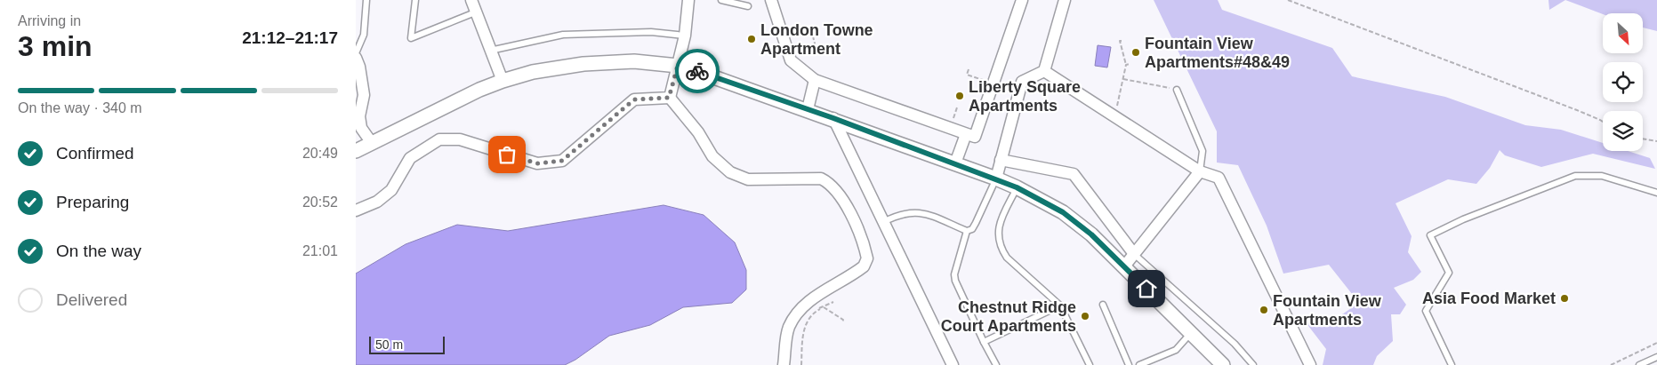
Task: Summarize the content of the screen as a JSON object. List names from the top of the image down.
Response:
{
  "places": [
    "London Towne Apartment",
    "Fountain View Apartments#48&49",
    "Liberty Square Apartments",
    "Asia Food Market",
    "Fountain View Apartments",
    "Chestnut Ridge Court Apartments"
  ],
  "scale_bar": "50 m",
  "north": "bottom right",
  "page": {
    "heading": ["3 min", "Arriving in", "21:12–21:17"],
    "bar": "On the way · 340 m",
    "list": [
      ["Confirmed", "20:49"],
      ["Preparing", "20:52"],
      ["On the way", "21:01"],
      "Delivered"
    ],
    "scale": "50 m"
  }
}
